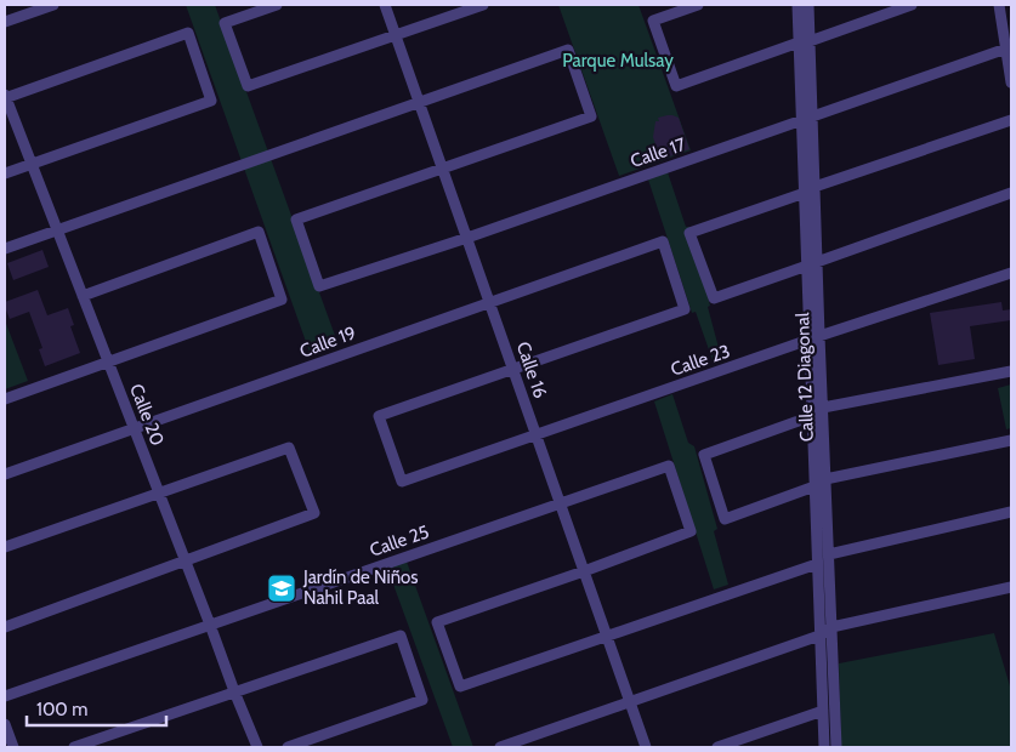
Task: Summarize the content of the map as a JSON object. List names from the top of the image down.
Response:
{
  "streets": {
    "street": [
      "Calle 17",
      "Calle 19",
      "Calle 23",
      "Calle 16",
      "Calle 12 Diagonal",
      "Calle 20",
      "Calle 25"
    ]
  },
  "crossings": [
    ["Calle 17", "Calle 16"],
    ["Calle 17", "Calle 12 Diagonal"],
    ["Calle 19", "Calle 23"],
    ["Calle 19", "Calle 16"],
    ["Calle 19", "Calle 20"],
    ["Calle 23", "Calle 16"],
    ["Calle 23", "Calle 12 Diagonal"],
    ["Calle 16", "Calle 25"],
    ["Calle 20", "Calle 25"]
  ],
  "parks": ["Parque Mulsay"],
  "places": {
    "school or university": ["Jardín de Niños Nahil Paal"]
  },
  "scale_bar": "100 m"
}
